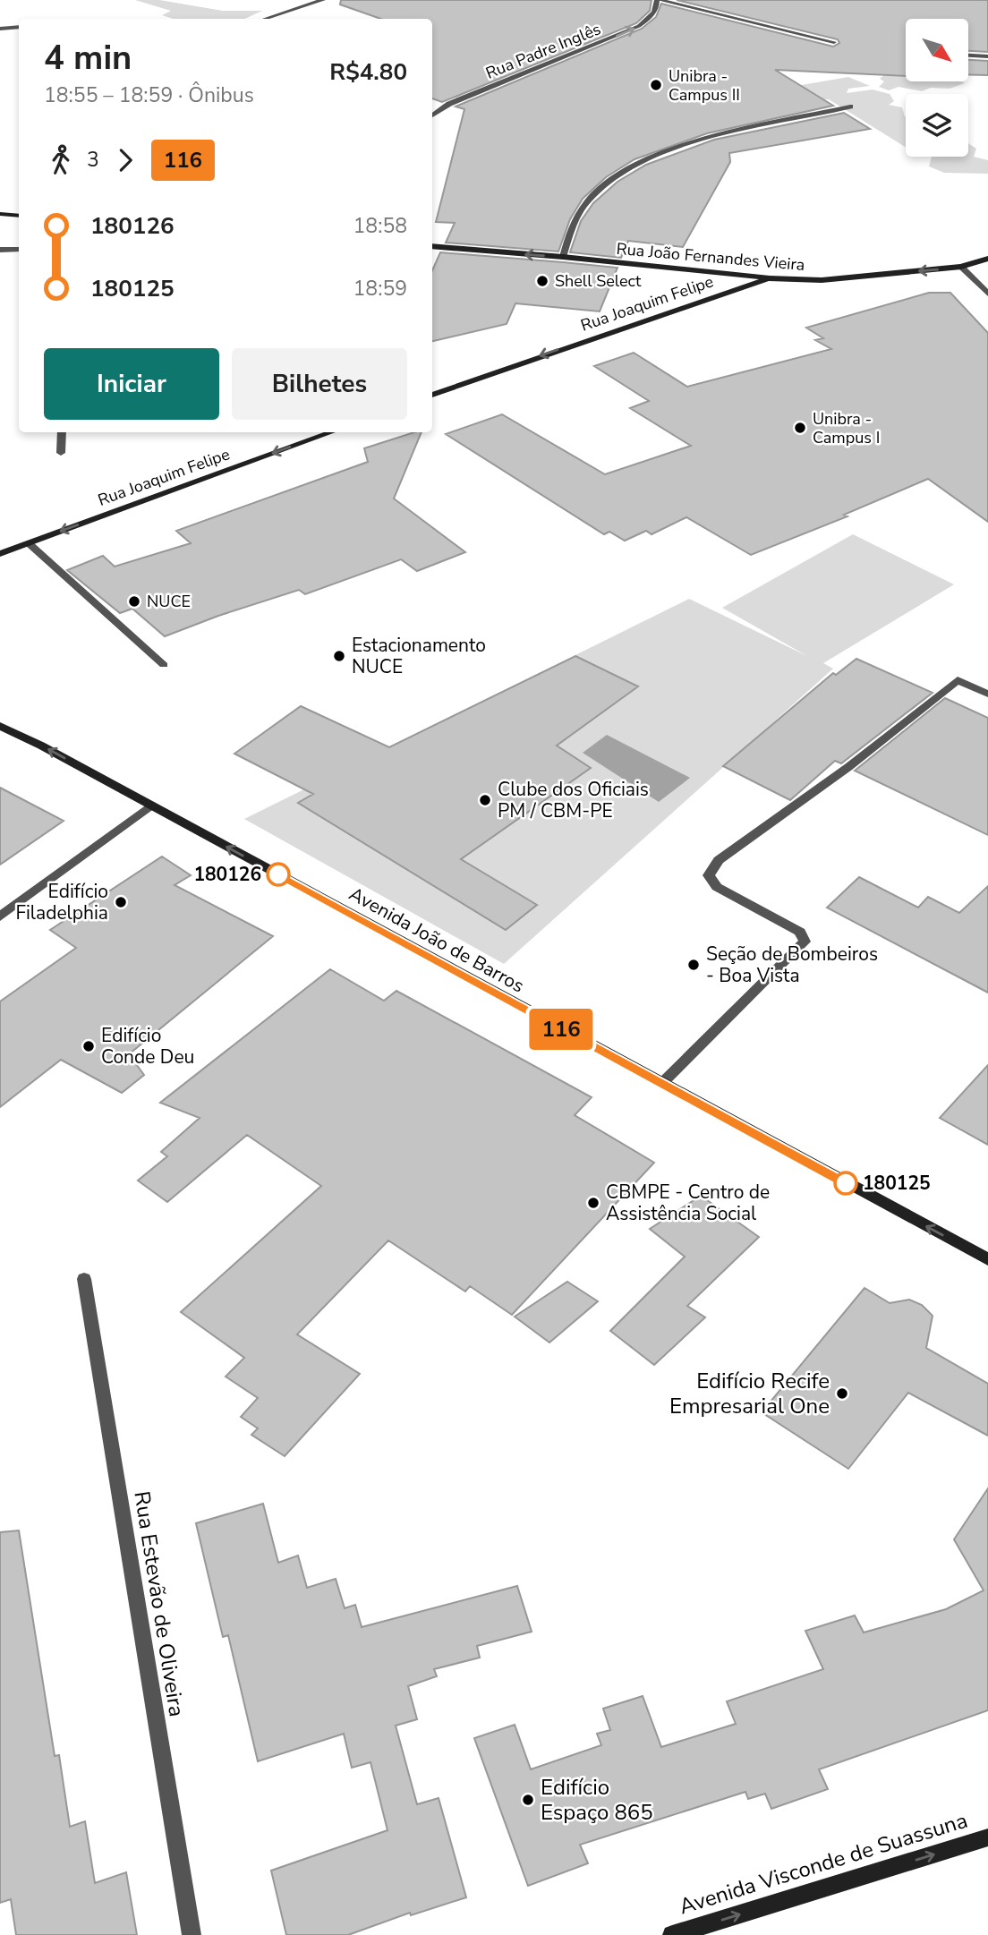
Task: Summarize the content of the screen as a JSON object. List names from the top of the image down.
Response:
{
  "streets": {
    "main road": [
      "Rua João Fernandes Vieira",
      "Rua Joaquim Felipe",
      "Avenida João de Barros",
      "Avenida Visconde de Suassuna"
    ],
    "street": ["Rua Padre Inglês", "Rua Estevão de Oliveira"]
  },
  "crossings": [
    ["Rua João Fernandes Vieira", "Rua Joaquim Felipe"]
  ],
  "one_way": [
    "Rua Padre Inglês",
    "Rua João Fernandes Vieira",
    "Rua Joaquim Felipe",
    "Avenida João de Barros",
    "Avenida Visconde de Suassuna"
  ],
  "places": [
    "Unibra - Campus II",
    "Shell Select",
    "Unibra - Campus I",
    "NUCE",
    "Estacionamento NUCE",
    "Clube dos Oficiais PM / CBM-PE",
    "180126",
    "Edifício Filadelphia",
    "Seção de Bombeiros - Boa Vista",
    "Edifício Conde Deu",
    "180125",
    "CBMPE - Centro de Assistência Social",
    "Edifício Recife Empresarial One",
    "Edifício Espaço 865"
  ],
  "lines": ["bus line 116"],
  "north": "bottom right",
  "page": {
    "on_map": "116",
    "heading": ["4 min", "18:55 – 18:59 · Ônibus", "R$4.80"],
    "legs": ["3", "116"],
    "list": [
      {
        "name": "180126",
        "value": "18:58"
      },
      {
        "name": "180125",
        "value": "18:59"
      }
    ],
    "buttons": ["Iniciar", "Bilhetes"]
  }
}
